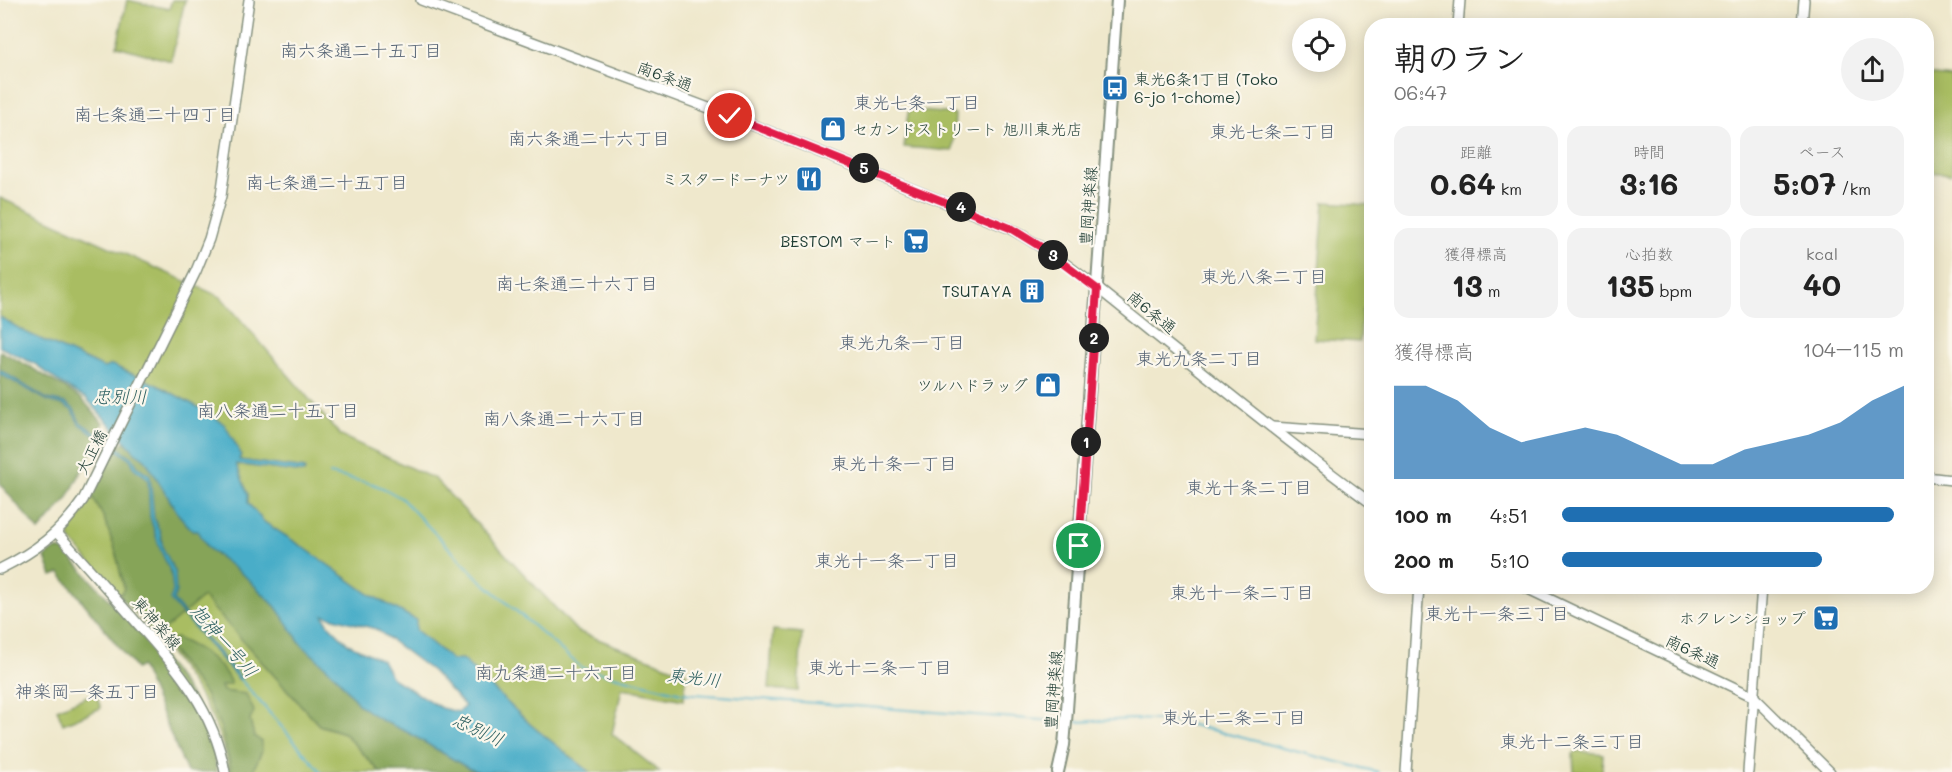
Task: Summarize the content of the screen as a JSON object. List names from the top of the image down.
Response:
{
  "streets": {
    "main road": ["豊岡神楽線"],
    "street": ["南6条通", "大正橋", "東神楽線"]
  },
  "crossings": [
    ["南6条通", "豊岡神楽線"],
    ["大正橋", "東神楽線"]
  ],
  "districts": [
    "南六条通二十五丁目",
    "東光七条一丁目",
    "南七条通二十四丁目",
    "東光七条二丁目",
    "南六条通二十六丁目",
    "南七条通二十五丁目",
    "東光八条二丁目",
    "南七条通二十六丁目",
    "東光九条一丁目",
    "東光九条二丁目",
    "南八条通二十五丁目",
    "南八条通二十六丁目",
    "東光十条一丁目",
    "東光十条二丁目",
    "東光十一条一丁目",
    "東光十一条二丁目",
    "東光十一条三丁目",
    "東光十二条一丁目",
    "南九条通二十六丁目",
    "神楽岡一条五丁目",
    "東光十二条二丁目",
    "東光十二条三丁目"
  ],
  "water": ["忠別川", "旭神一号川", "東光川"],
  "places": {
    "bus stop": ["東光6条1丁目 (Toko 6-jo 1-chome)"],
    "shop": ["セカンドストリート 旭川東光店", "ツルハドラッグ"],
    "restaurant": ["ミスタードーナツ"],
    "supermarket": ["BESTOM マート", "ホクレンショップ"],
    "building": ["TSUTAYA"]
  },
  "page": {
    "heading": ["朝のラン", "06:47"],
    "stats": [
      ["距離", "0.64 km"],
      ["時間", "3:16"],
      ["ペース", "5:07 /km"],
      ["獲得標高", "13 m"],
      ["心拍数", "135 bpm"],
      ["kcal", "40"]
    ],
    "pins": [
      "5",
      "4",
      "3",
      "2",
      "1"
    ],
    "chart": ["獲得標高", "104–115 m"],
    "list": [
      {
        "name": "100 m",
        "note": "4:51"
      },
      {
        "name": "200 m",
        "note": "5:10"
      }
    ]
  }
}
